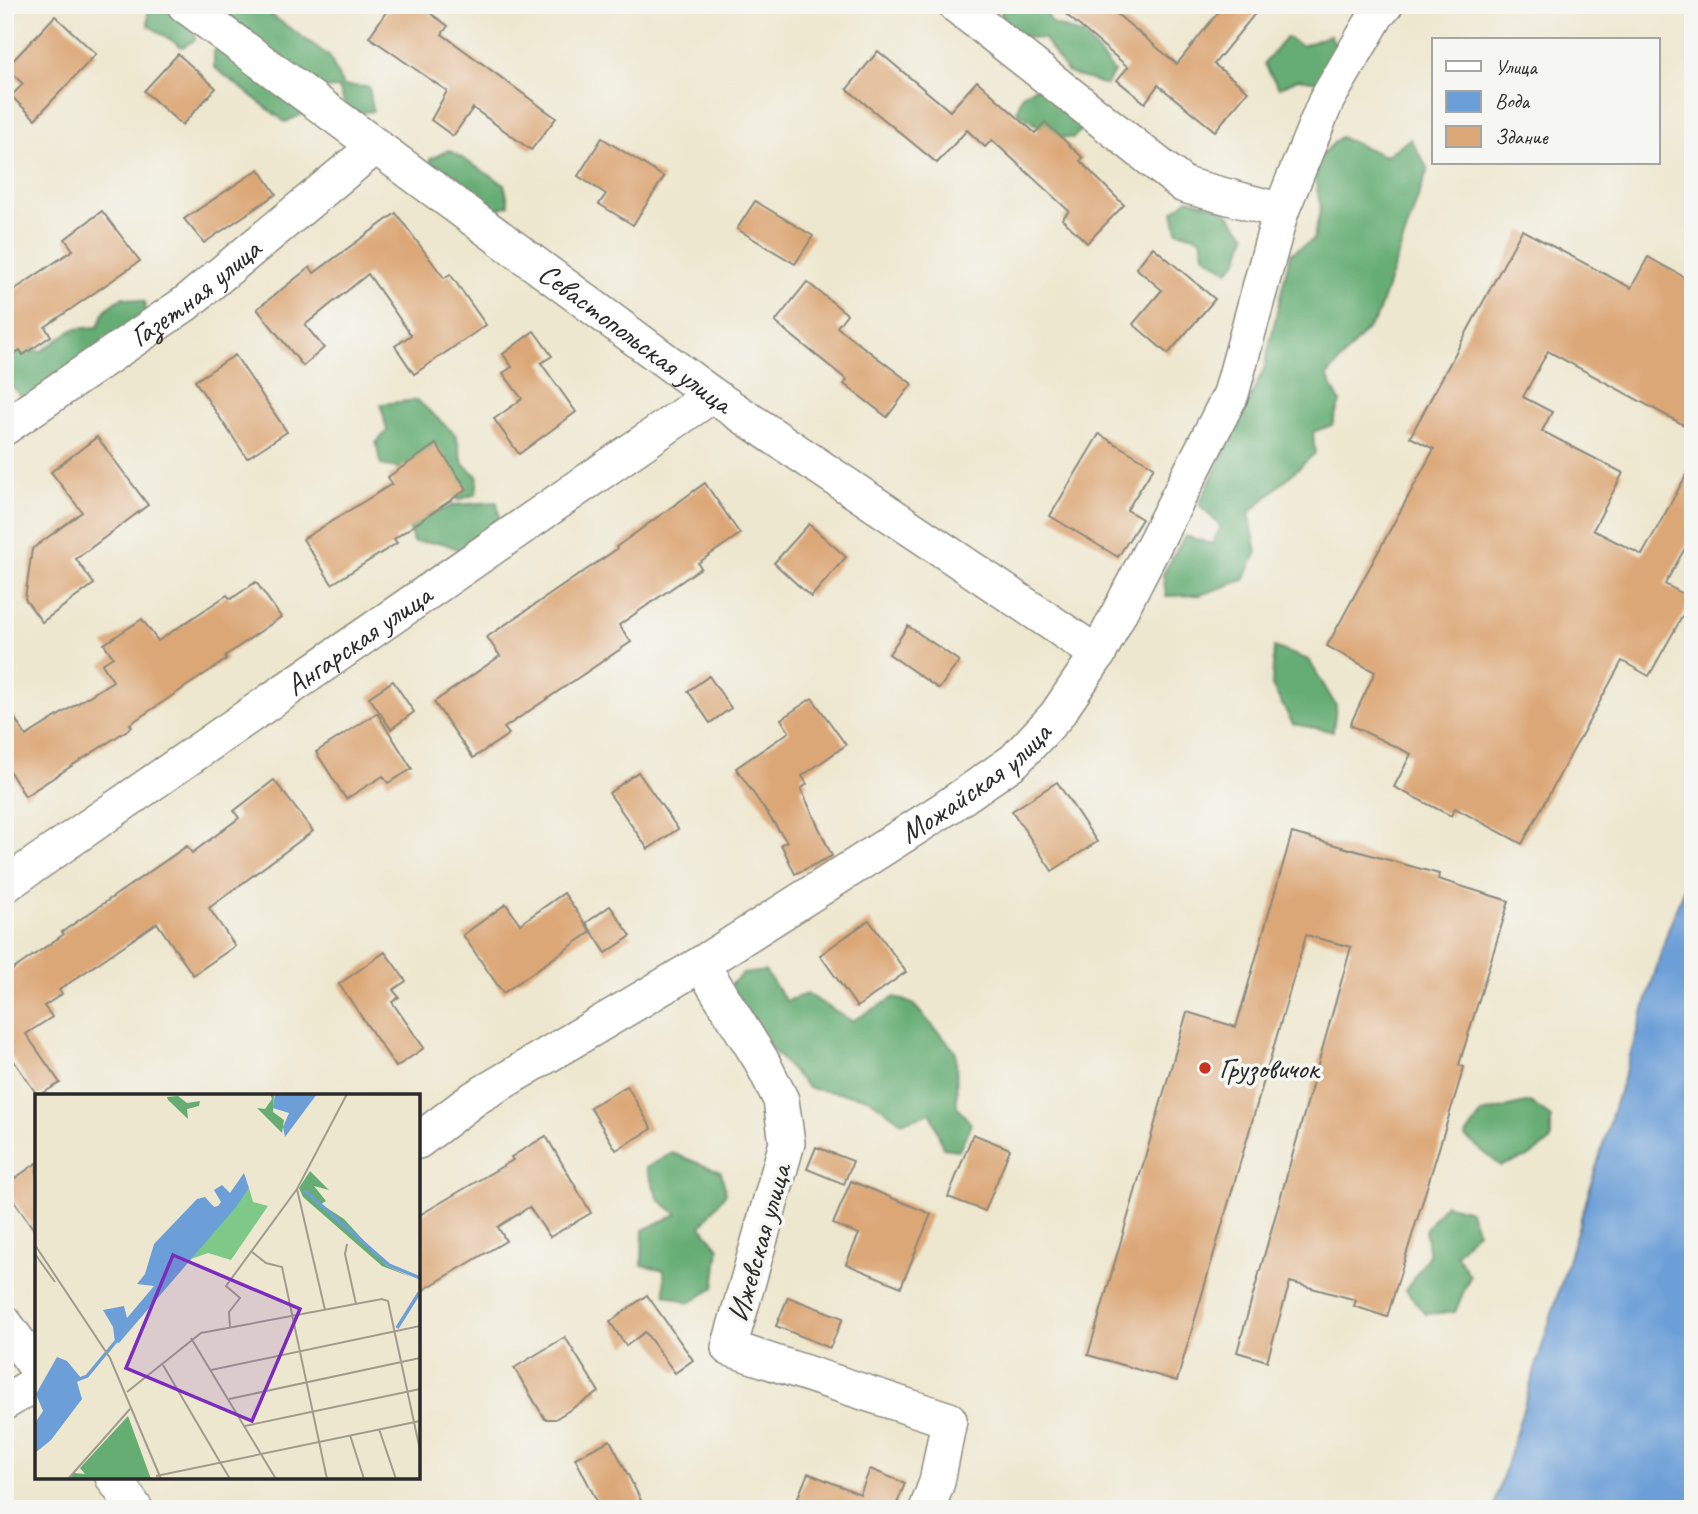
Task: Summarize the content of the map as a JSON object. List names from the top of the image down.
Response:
{
  "streets": {
    "street": [
      "Газетная улица",
      "Севастопольская улица",
      "Ангарская улица",
      "Можайская улица",
      "Ижевская улица"
    ]
  },
  "crossings": [
    ["Газетная улица", "Севастопольская улица"],
    ["Севастопольская улица", "Ангарская улица"],
    ["Севастопольская улица", "Можайская улица"],
    ["Можайская улица", "Ижевская улица"]
  ],
  "places": ["Грузовичок"],
  "legend": ["Улица", "Вода", "Здание"]
}
